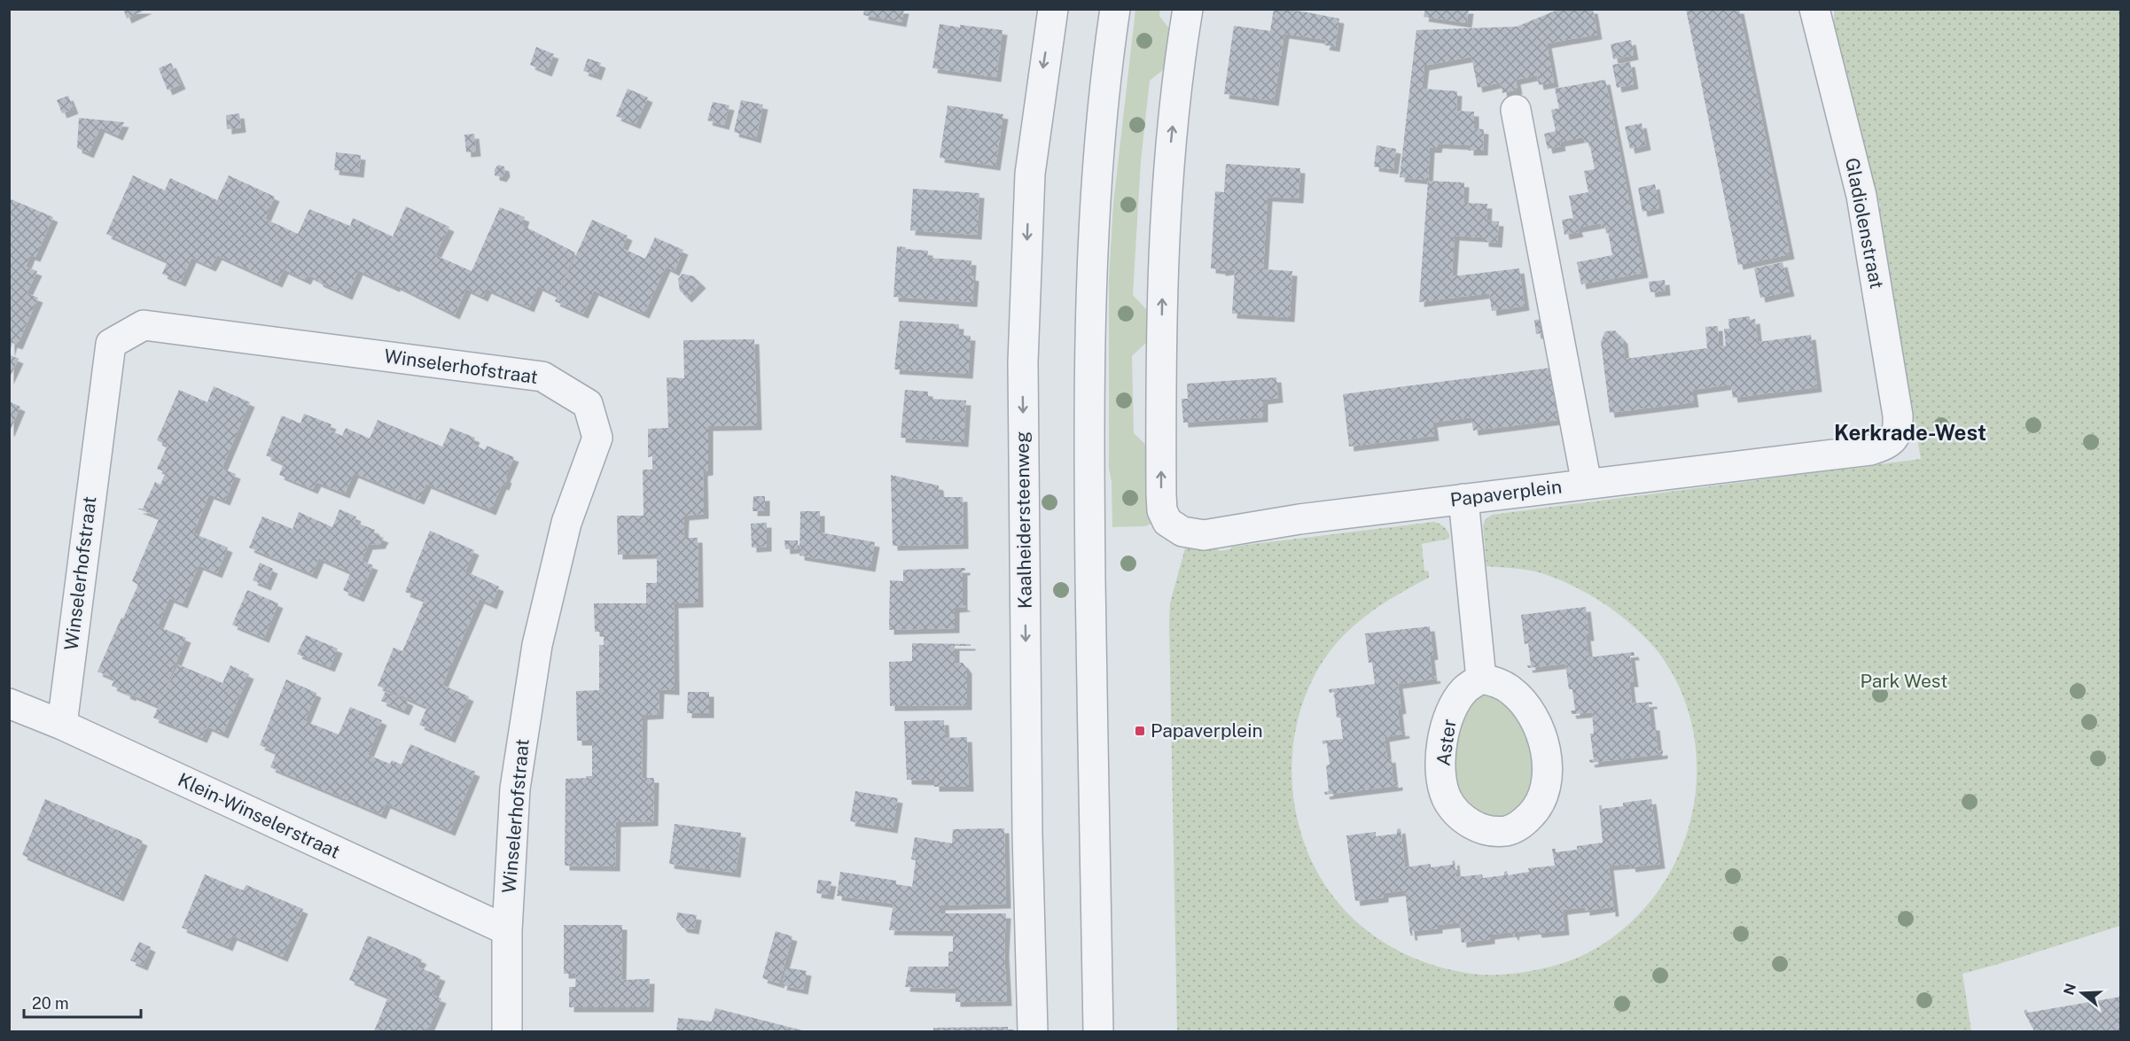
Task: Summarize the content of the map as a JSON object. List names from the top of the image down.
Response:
{
  "streets": {
    "street": [
      "Gladiolenstraat",
      "Winselerhofstraat",
      "Papaverplein",
      "Kaalheidersteenweg",
      "Aster",
      "Klein-Winselerstraat"
    ]
  },
  "crossings": [
    ["Gladiolenstraat", "Papaverplein"],
    ["Winselerhofstraat", "Klein-Winselerstraat"]
  ],
  "districts": ["Kerkrade-West"],
  "parks": ["Park West"],
  "places": {
    "transit": ["Papaverplein"]
  },
  "scale_bar": "20 m",
  "north": "left"
}
